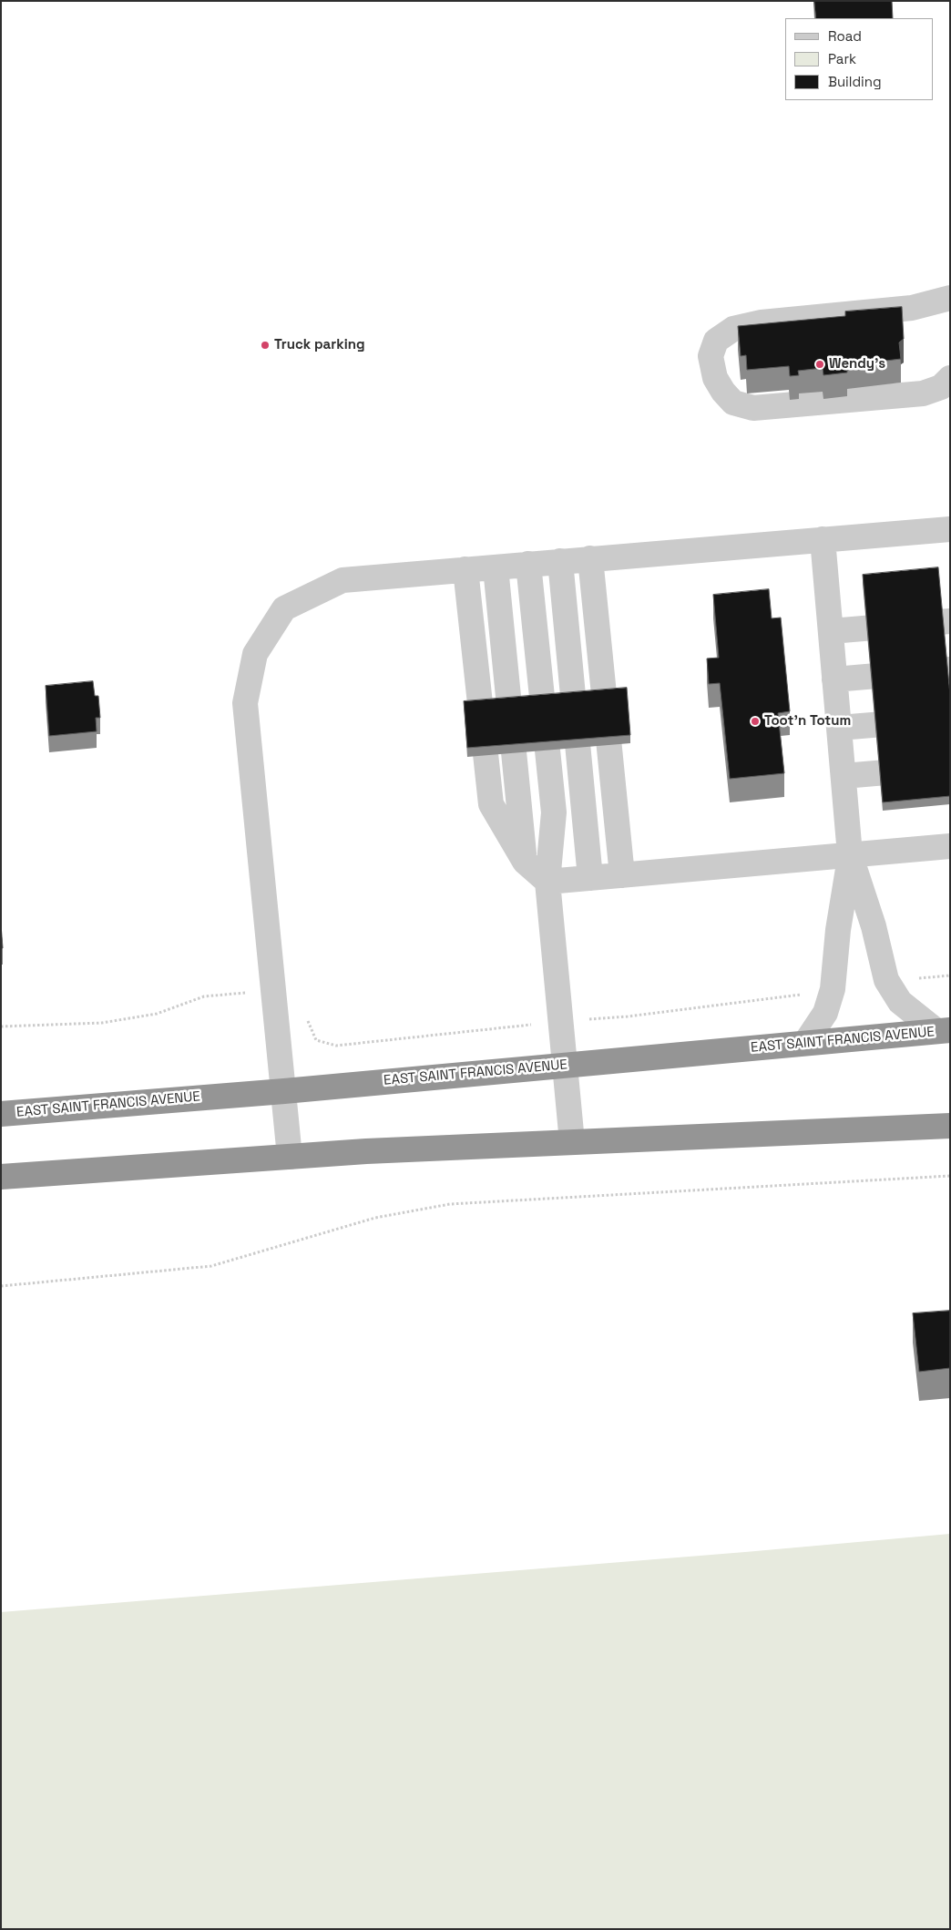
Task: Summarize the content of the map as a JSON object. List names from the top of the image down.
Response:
{
  "streets": {
    "highway": ["EAST SAINT FRANCIS AVENUE"]
  },
  "places": ["Truck parking", "Wendy's", "Toot'n Totum"],
  "legend": ["Road", "Park", "Building"]
}
